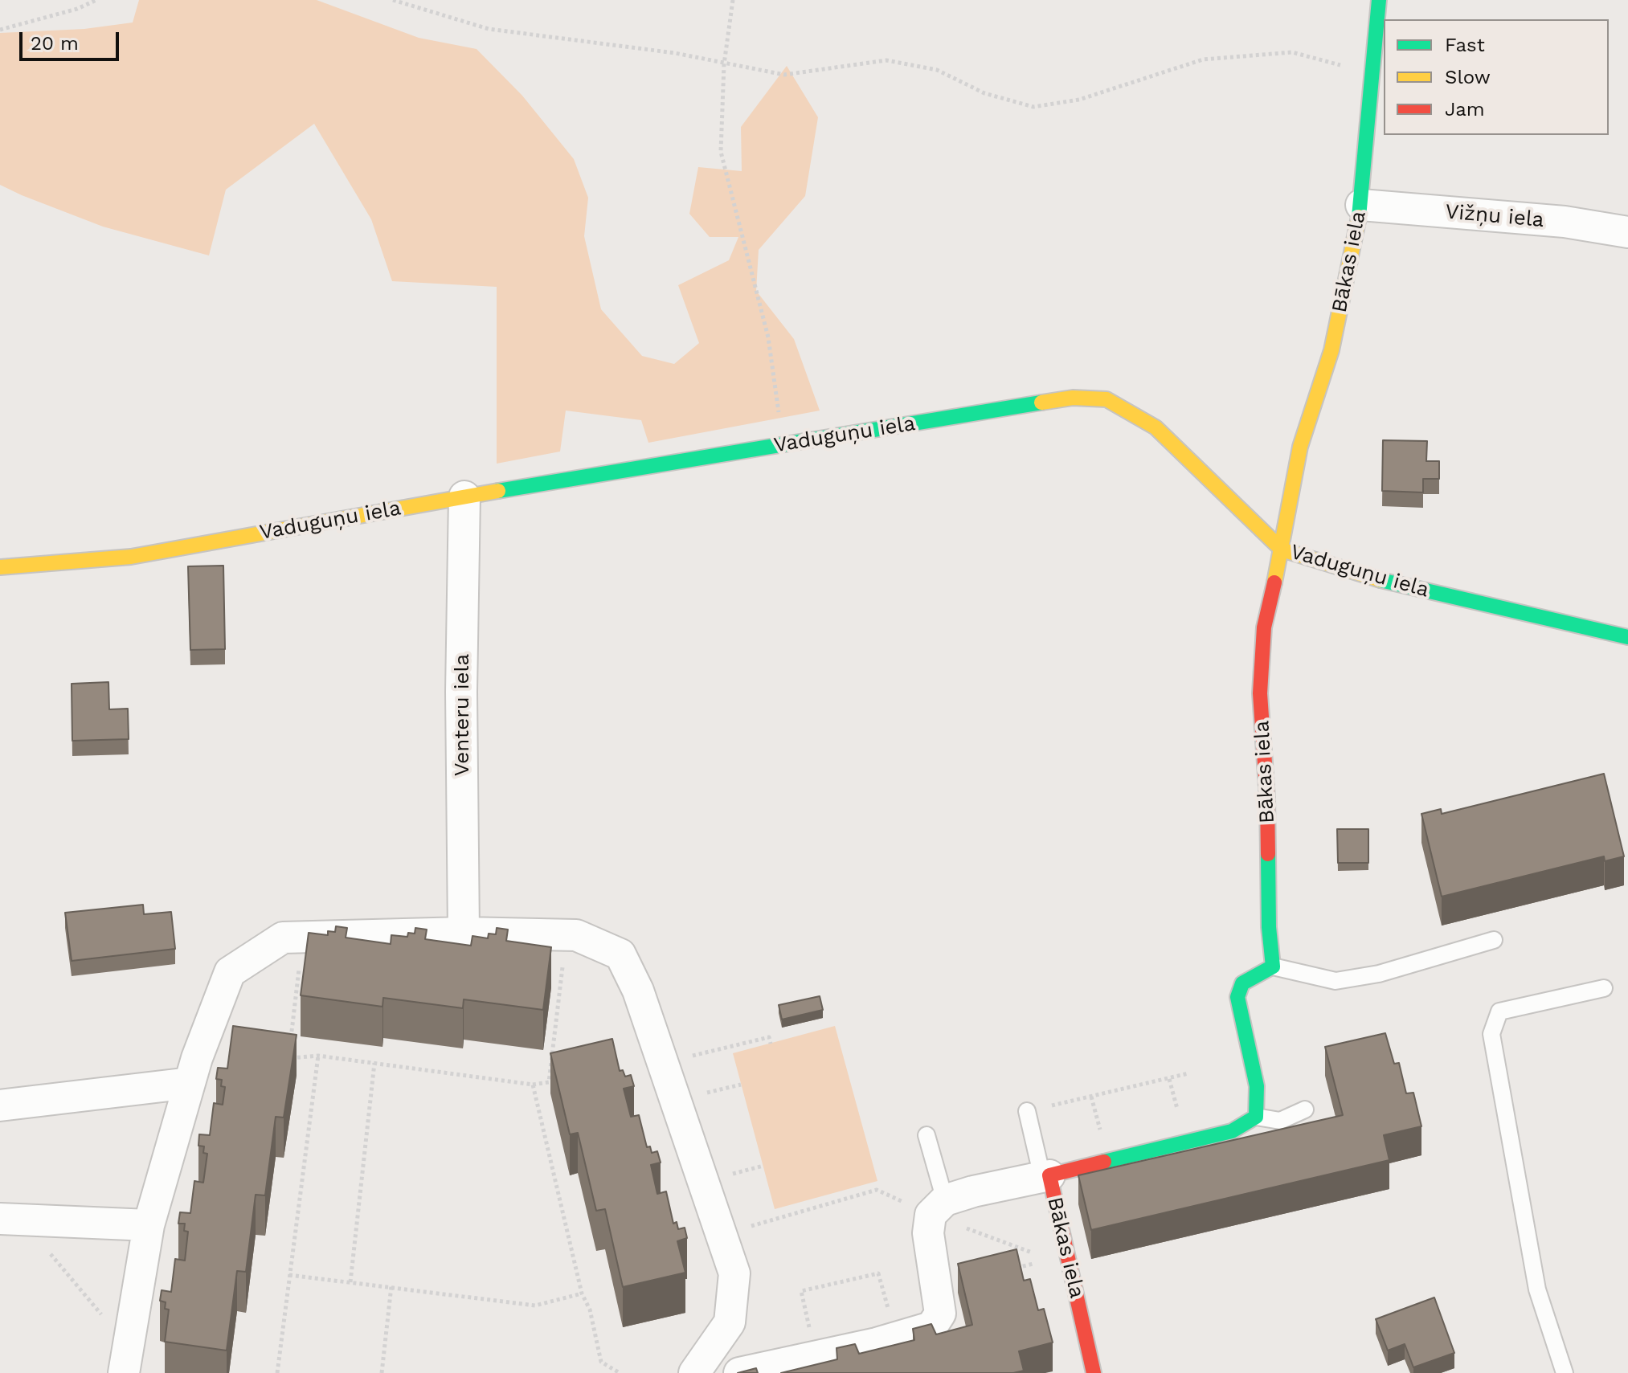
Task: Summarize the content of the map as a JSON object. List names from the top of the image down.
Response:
{
  "streets": {
    "street": [
      "Vižņu iela",
      "Bākas iela",
      "Vaduguņu iela",
      "Venteru iela"
    ]
  },
  "crossings": [
    ["Vižņu iela", "Bākas iela"],
    ["Bākas iela", "Vaduguņu iela"],
    ["Vaduguņu iela", "Venteru iela"]
  ],
  "legend": ["Fast", "Slow", "Jam"],
  "scale_bar": "20 m"
}
